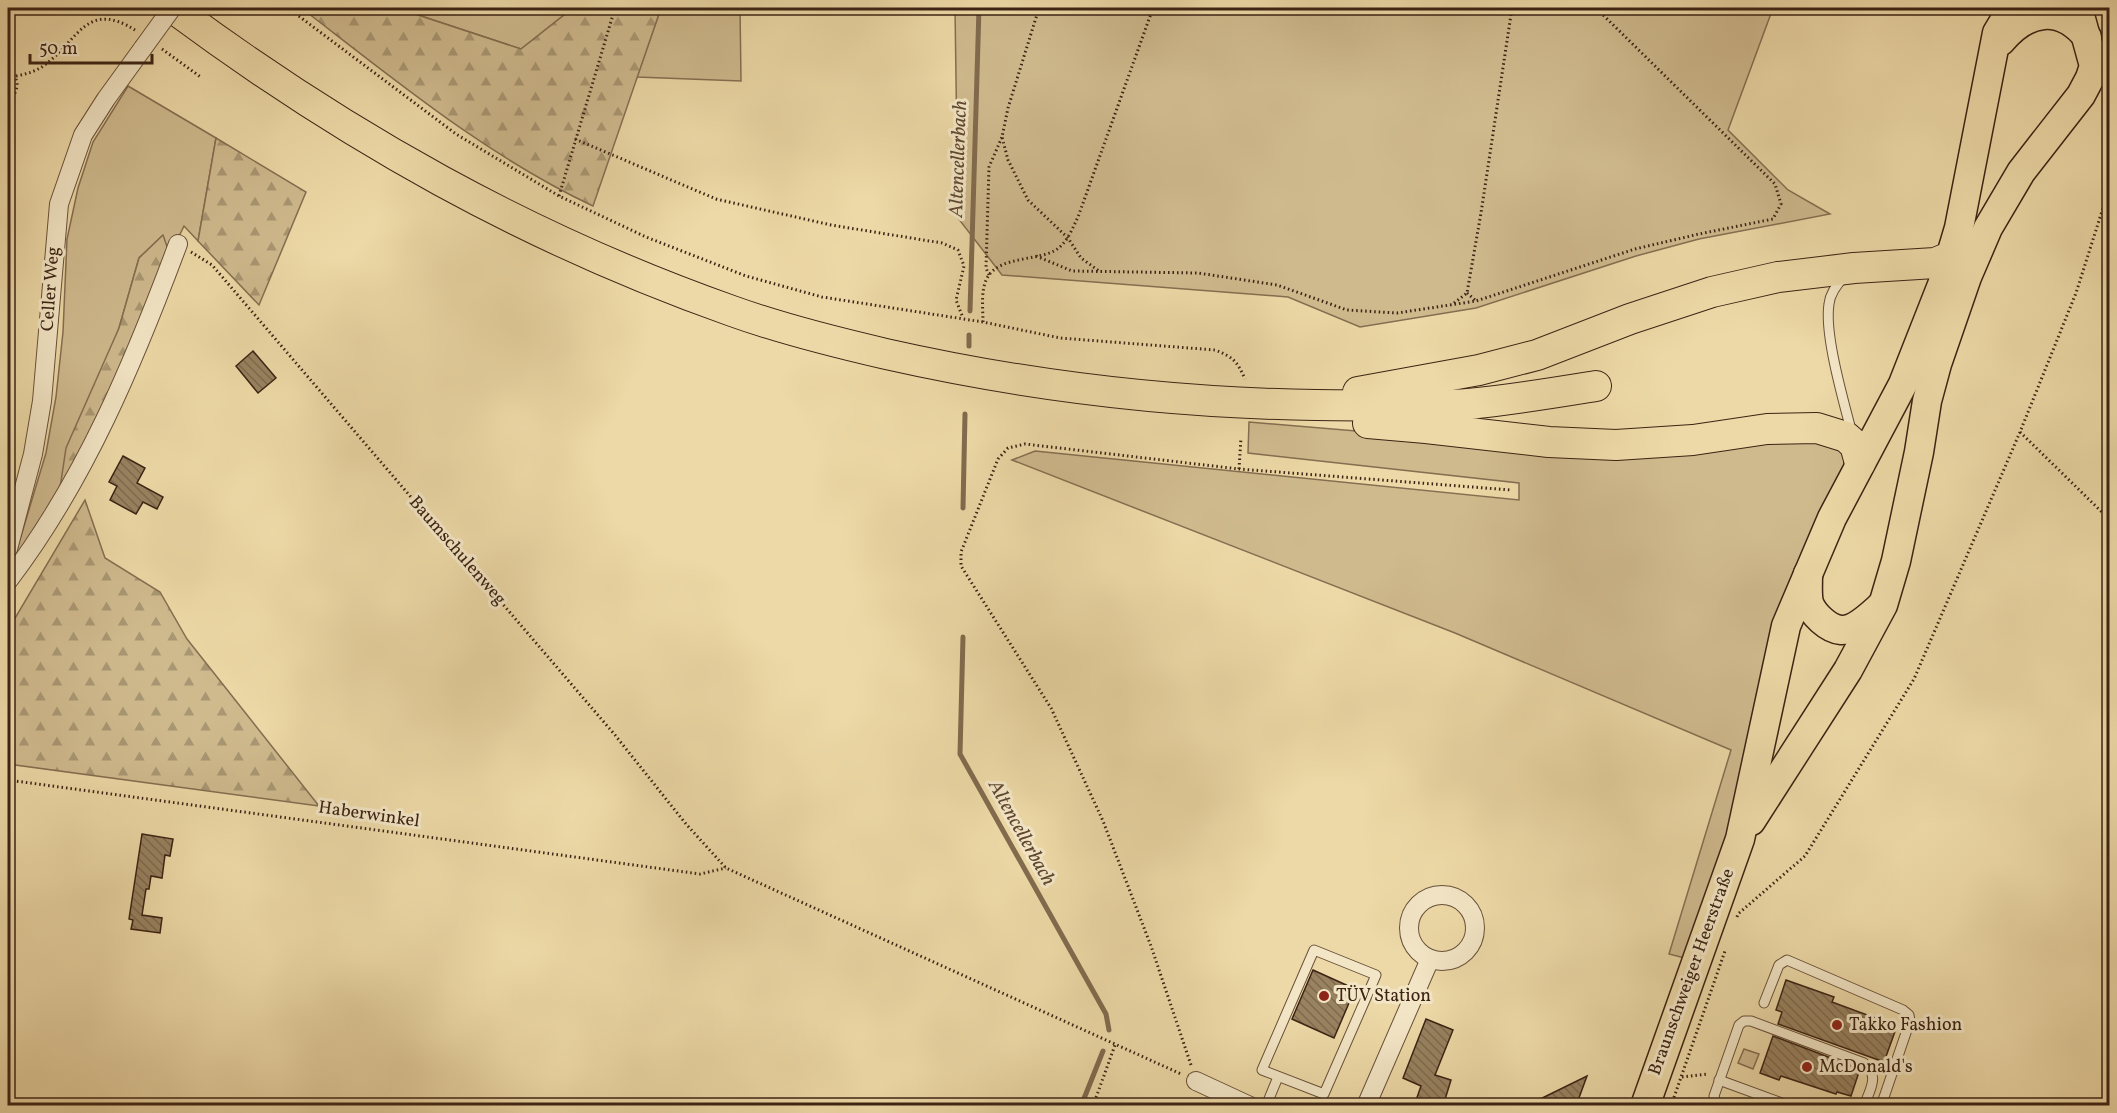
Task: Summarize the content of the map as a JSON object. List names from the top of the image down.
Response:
{
  "streets": {
    "main road": ["Braunschweiger Heerstraße"],
    "street": ["Celler Weg"],
    "path": ["Baumschulenweg", "Haberwinkel"]
  },
  "crossings": [
    ["Baumschulenweg", "Haberwinkel"]
  ],
  "water": ["Altencellerbach"],
  "places": ["TÜV Station", "Takko Fashion", "McDonald's"],
  "scale_bar": "50 m"
}
